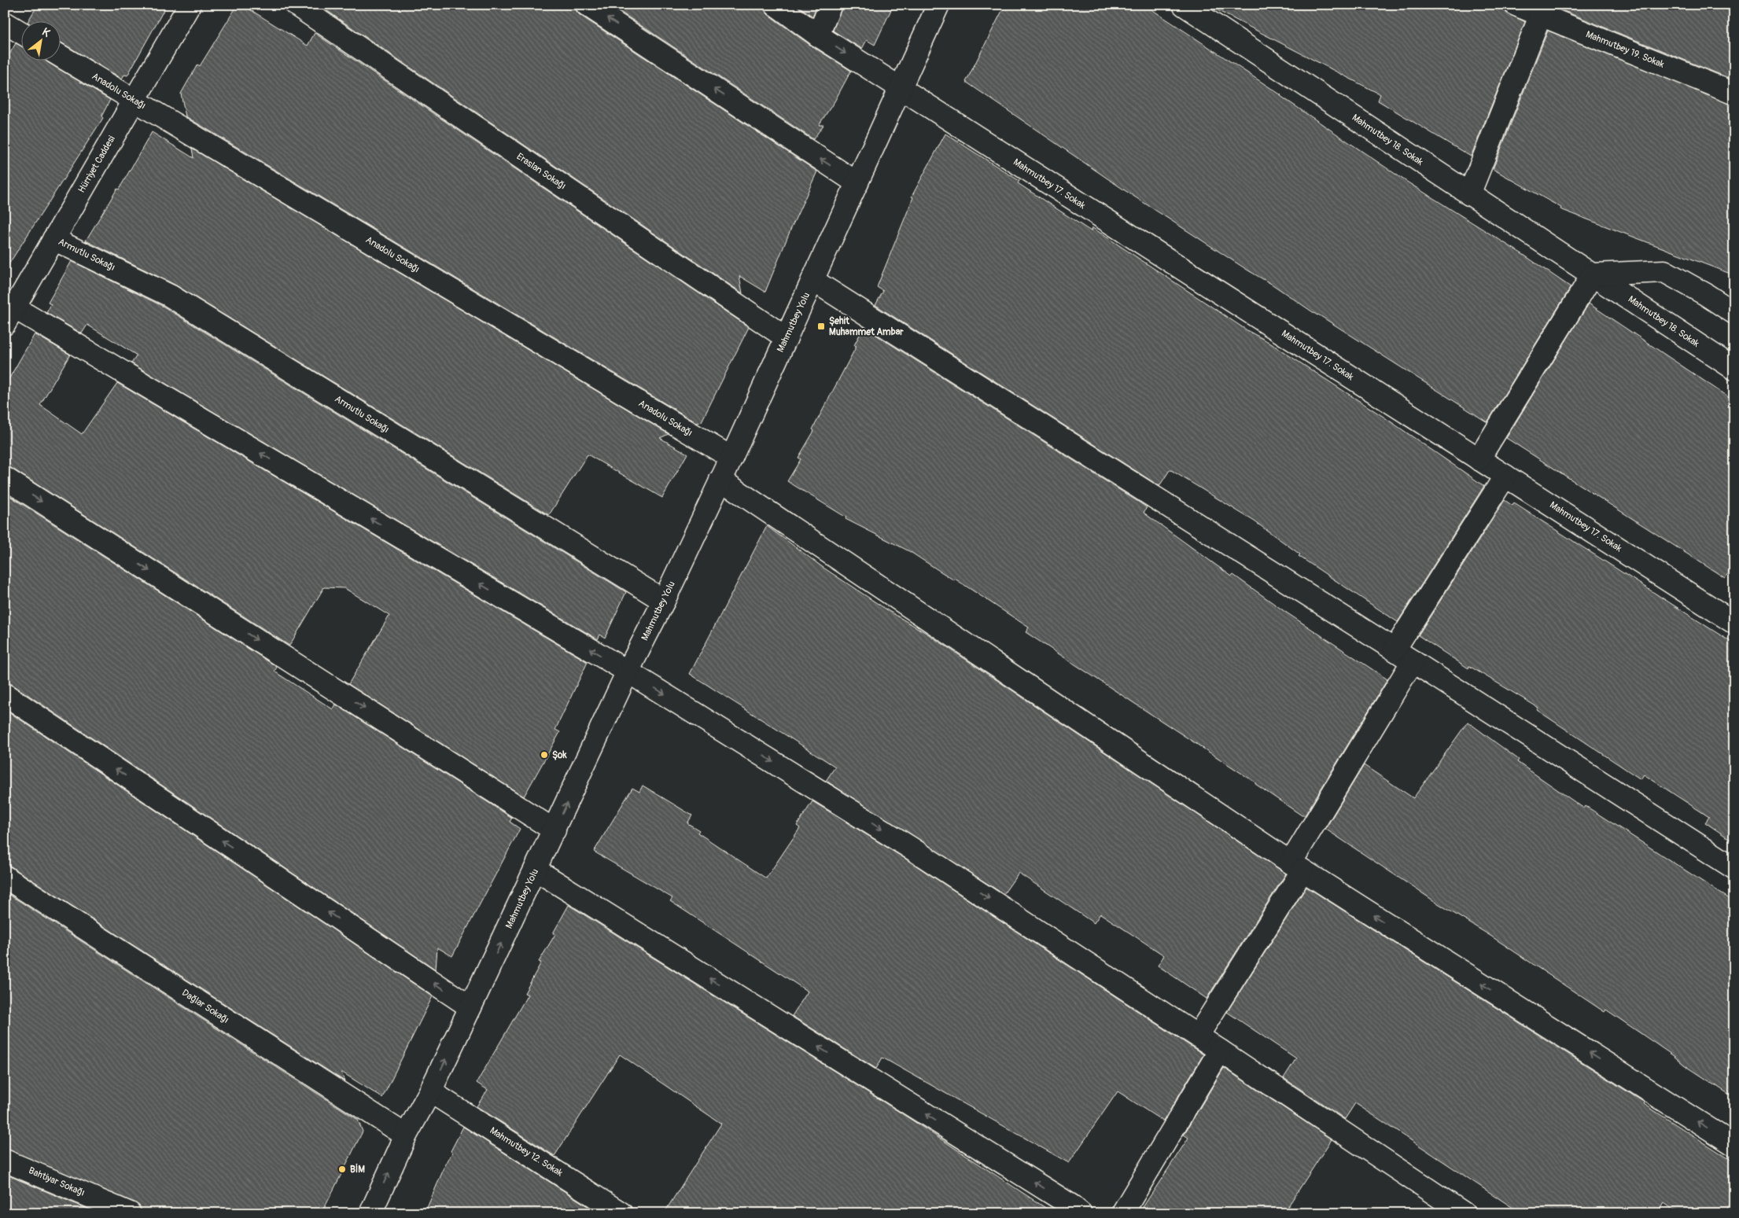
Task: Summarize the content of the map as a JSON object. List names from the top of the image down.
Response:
{
  "streets": {
    "street": [
      "Mahmutbey 19. Sokak",
      "Anadolu Sokağı",
      "Mahmutbey 18. Sokak",
      "Hürriyet Caddesi",
      "Eraslan Sokağı",
      "Mahmutbey 17. Sokak",
      "Armutlu Sokağı",
      "Mahmutbey Yolu",
      "Dağlar Sokağı",
      "Mahmutbey 12. Sokak",
      "Bahtiyar Sokağı"
    ]
  },
  "crossings": [
    ["Anadolu Sokağı", "Hürriyet Caddesi"],
    ["Anadolu Sokağı", "Mahmutbey Yolu"],
    ["Hürriyet Caddesi", "Armutlu Sokağı"],
    ["Eraslan Sokağı", "Mahmutbey Yolu"],
    ["Mahmutbey 17. Sokak", "Mahmutbey Yolu"],
    ["Armutlu Sokağı", "Mahmutbey Yolu"],
    ["Mahmutbey Yolu", "Dağlar Sokağı"],
    ["Mahmutbey Yolu", "Mahmutbey 12. Sokak"]
  ],
  "one_way": ["Mahmutbey Yolu"],
  "places": {
    "transit": ["Şehit Muhammet Ambar"],
    "other": ["Şok", "BİM"]
  },
  "north": "top right"
}
